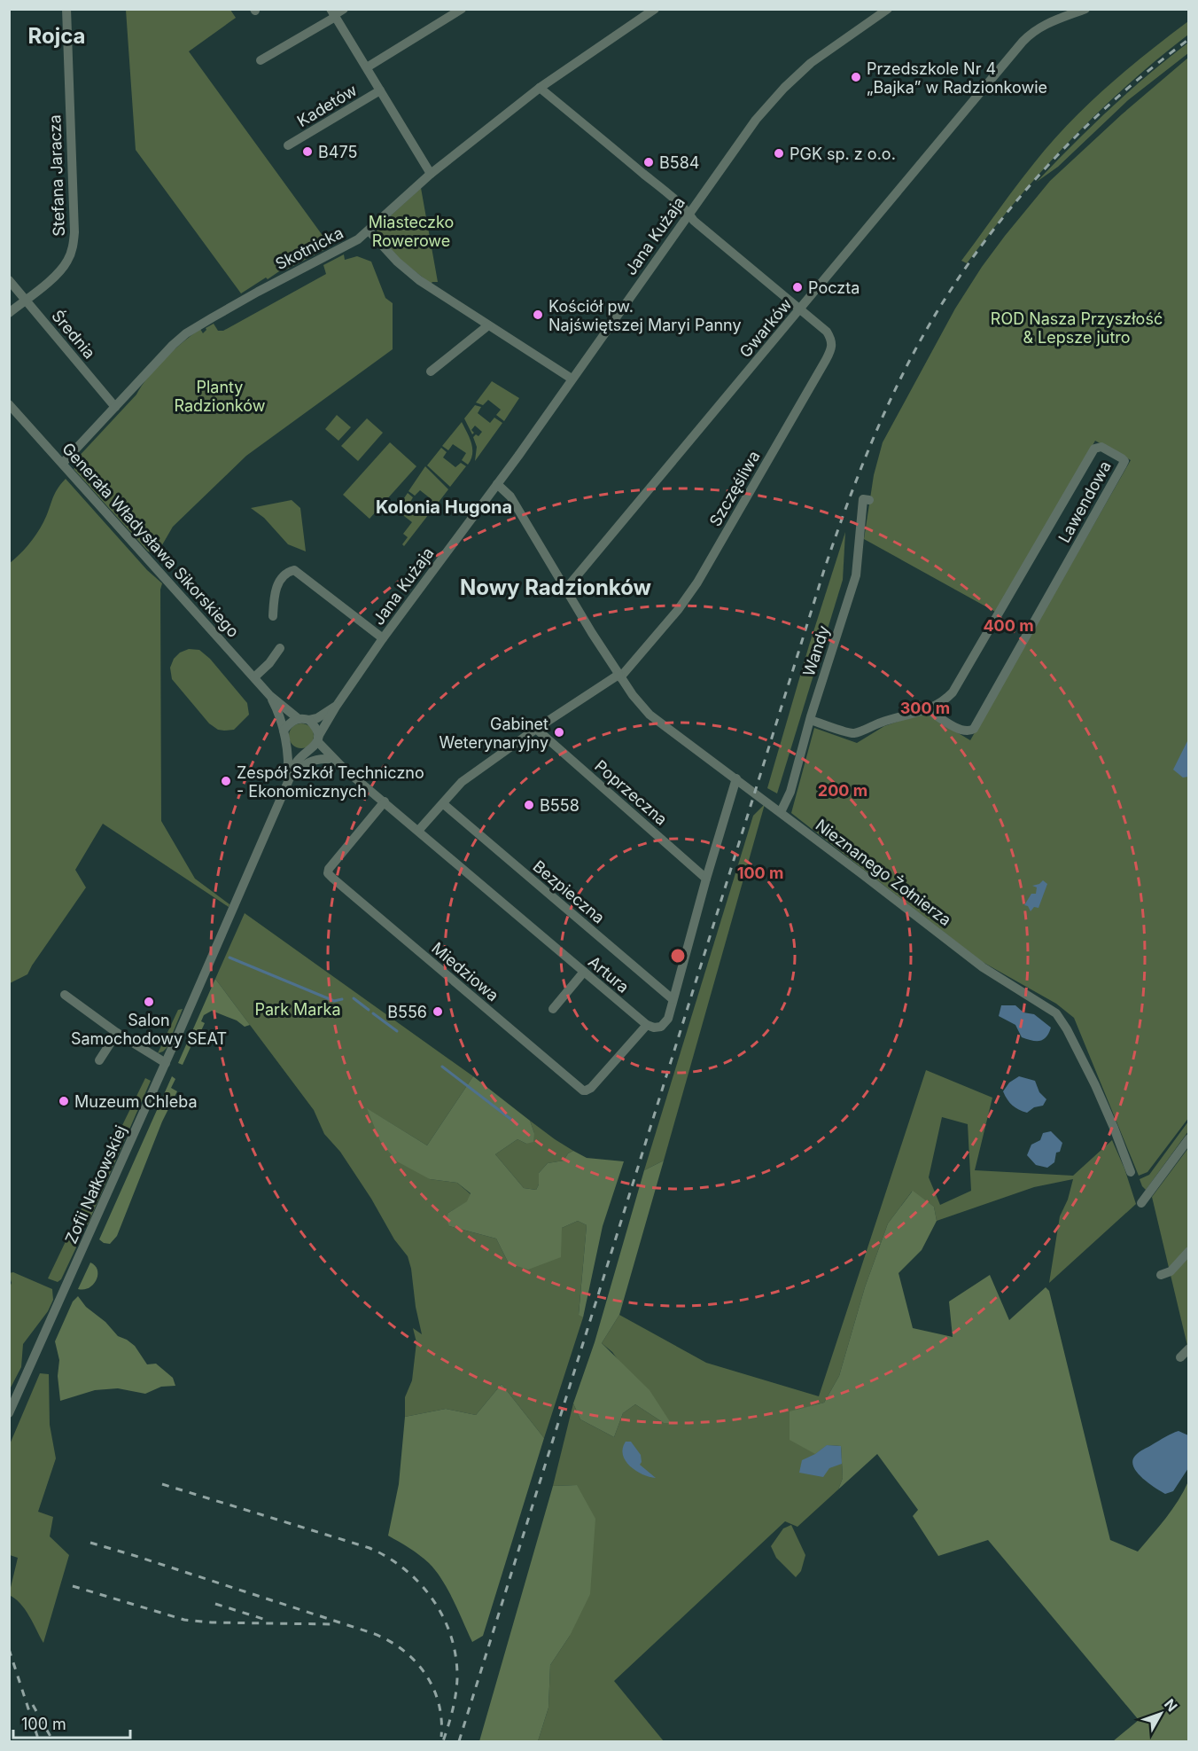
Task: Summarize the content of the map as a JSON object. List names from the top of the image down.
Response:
{
  "streets": {
    "street": [
      "Kadetów",
      "Stefana Jaracza",
      "Jana Kużaja",
      "Skotnicka",
      "Gwarków",
      "Średnia",
      "Szczęśliwa",
      "Lawendowa",
      "Generała Władysława Sikorskiego",
      "Wandy",
      "Poprzeczna",
      "Nieznanego Żołnierza",
      "Bezpieczna",
      "Miedziowa",
      "Artura",
      "Zofii Nałkowskiej"
    ]
  },
  "crossings": [
    ["Kadetów", "Skotnicka"],
    ["Stefana Jaracza", "Średnia"],
    ["Jana Kużaja", "Szczęśliwa"],
    ["Jana Kużaja", "Generała Władysława Sikorskiego"],
    ["Jana Kużaja", "Nieznanego Żołnierza"],
    ["Jana Kużaja", "Artura"],
    ["Skotnicka", "Średnia"],
    ["Skotnicka", "Szczęśliwa"],
    ["Skotnicka", "Generała Władysława Sikorskiego"],
    ["Gwarków", "Szczęśliwa"],
    ["Gwarków", "Nieznanego Żołnierza"],
    ["Szczęśliwa", "Poprzeczna"],
    ["Szczęśliwa", "Nieznanego Żołnierza"],
    ["Szczęśliwa", "Artura"],
    ["Lawendowa", "Wandy"],
    ["Generała Władysława Sikorskiego", "Artura"],
    ["Wandy", "Nieznanego Żołnierza"],
    ["Miedziowa", "Artura"]
  ],
  "districts": ["Rojca", "Kolonia Hugona", "Nowy Radzionków"],
  "parks": [
    "Miasteczko Rowerowe",
    "ROD Nasza Przyszłość & Lepsze jutro",
    "Planty Radzionków",
    "Park Marka"
  ],
  "places": [
    "Przedszkole Nr 4 „Bajka” w Radzionkowie",
    "B475",
    "PGK sp. z o.o.",
    "B584",
    "Poczta",
    "Kościół pw. Najświętszej Maryi Panny",
    "Gabinet Weterynaryjny",
    "Zespół Szkół Techniczno - Ekonomicznych",
    "B558",
    "Salon Samochodowy SEAT",
    "B556",
    "Muzeum Chleba"
  ],
  "scale_bar": "100 m",
  "north": "top right",
  "rings": [
    "400 m",
    "300 m",
    "200 m",
    "100 m"
  ]
}
